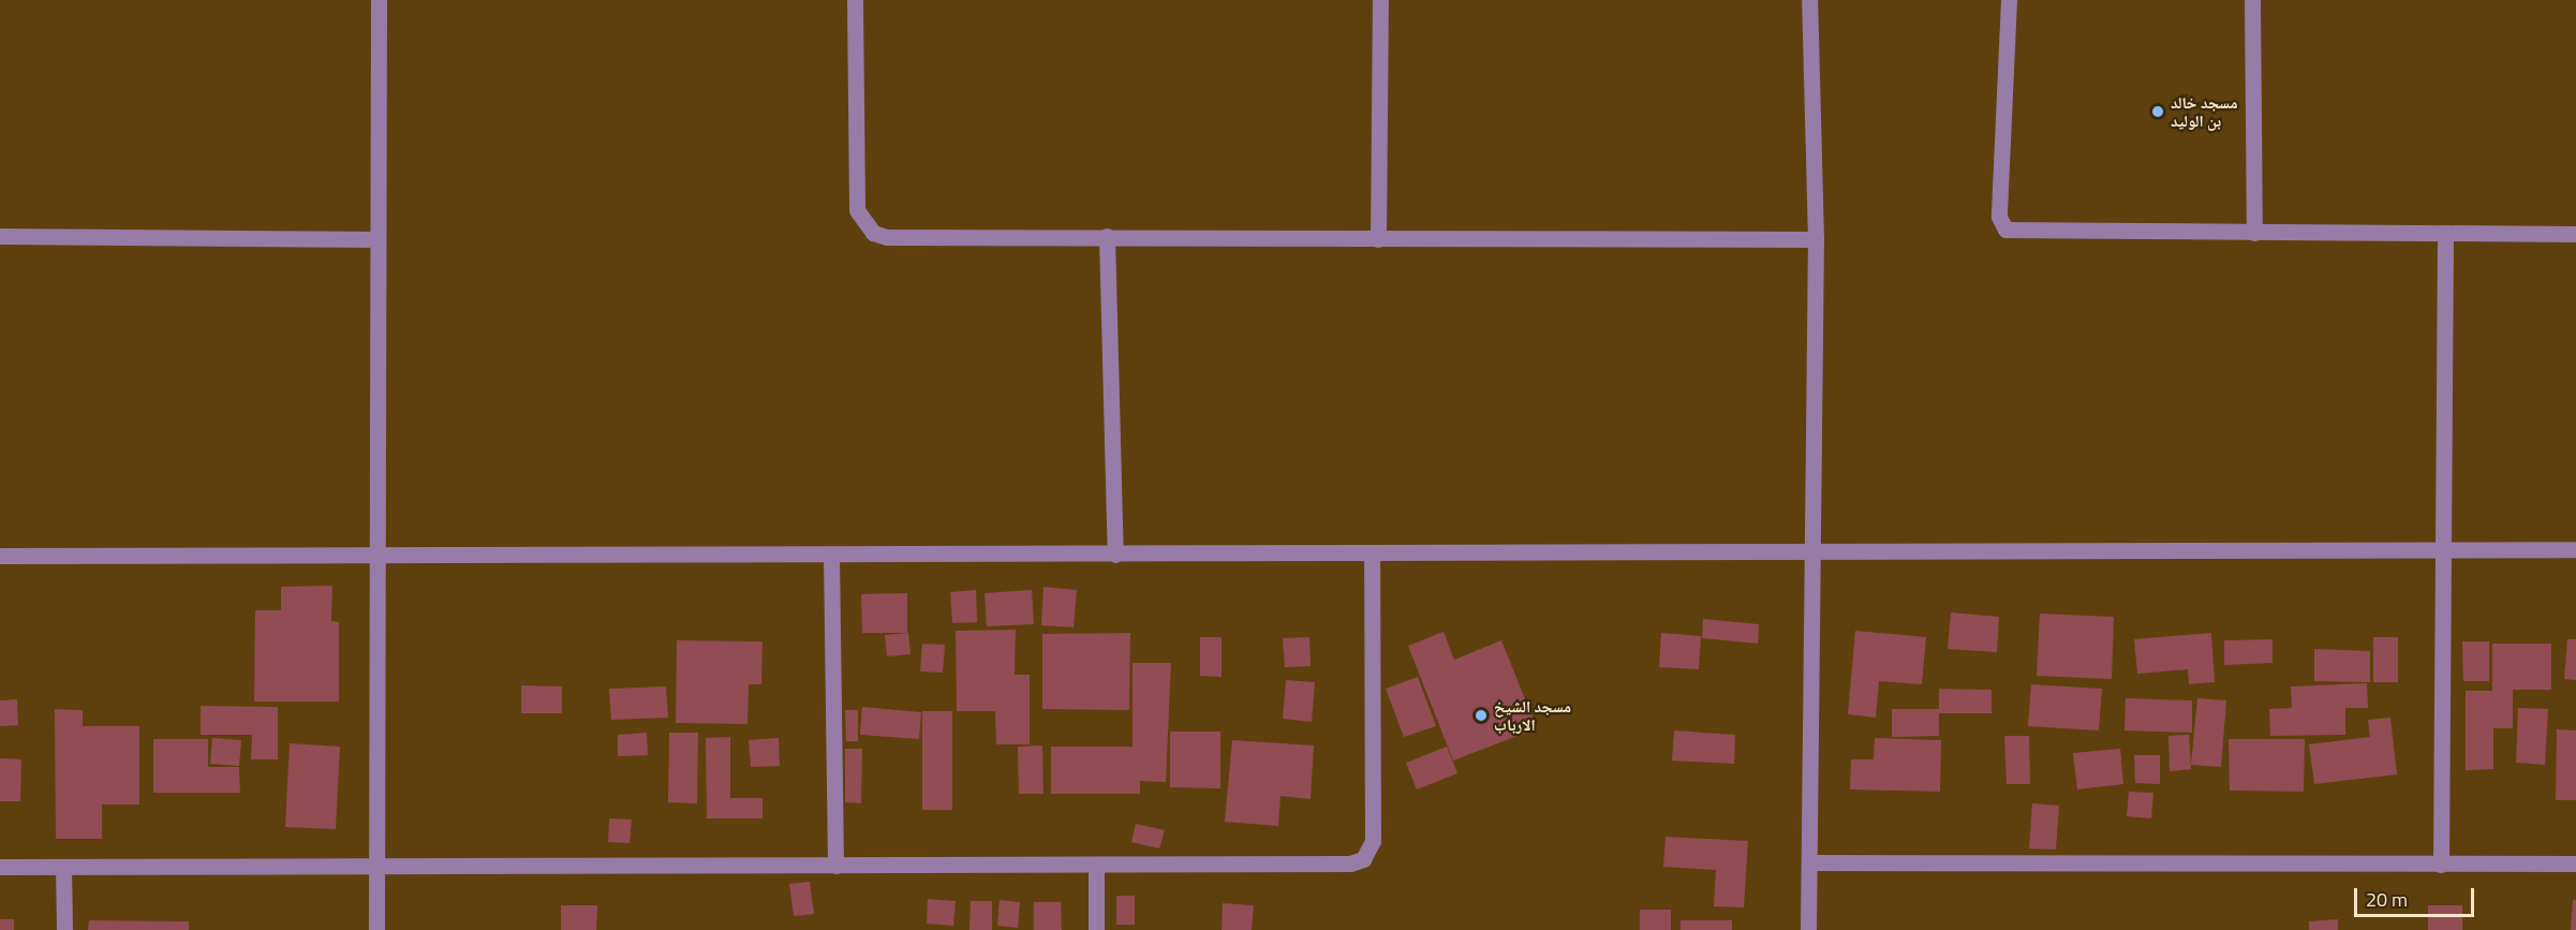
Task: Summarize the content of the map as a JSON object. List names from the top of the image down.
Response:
{
  "places": ["مسجد خالد بن الوليد", "مسجد الشيخ الارباب"],
  "scale_bar": "20 m"
}
